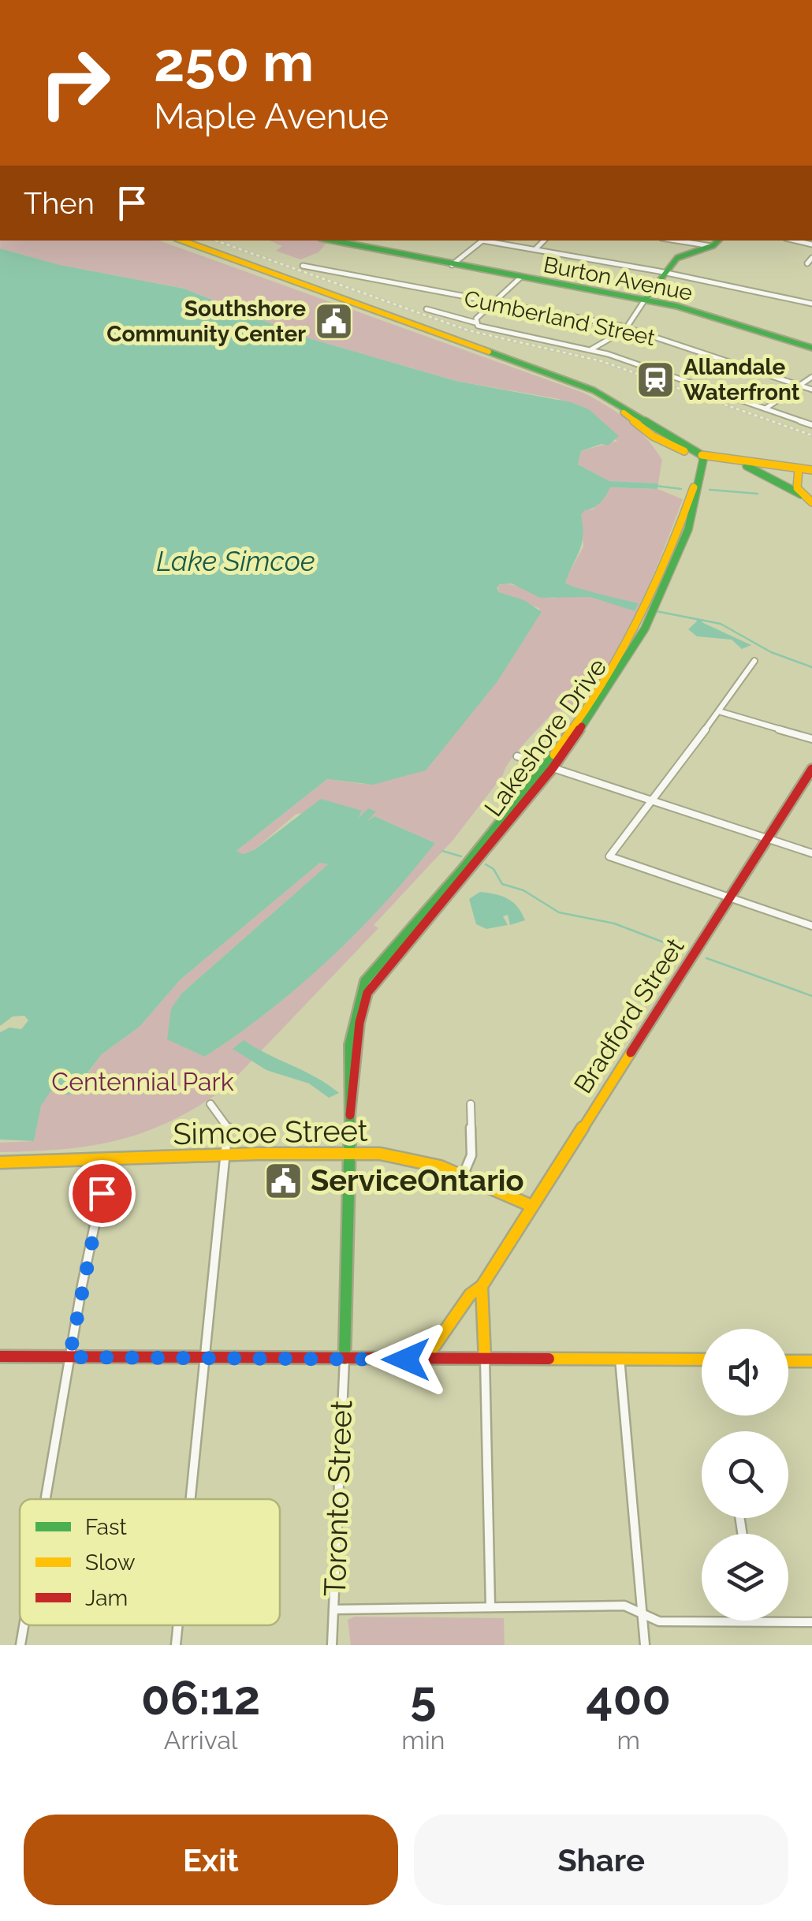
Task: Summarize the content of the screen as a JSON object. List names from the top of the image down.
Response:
{
  "streets": {
    "main road": [
      "Burton Avenue",
      "Lakeshore Drive",
      "Bradford Street",
      "Simcoe Street",
      "Toronto Street"
    ],
    "street": ["Cumberland Street"]
  },
  "crossings": [
    ["Lakeshore Drive", "Toronto Street"],
    ["Bradford Street", "Simcoe Street"],
    ["Simcoe Street", "Toronto Street"]
  ],
  "water": ["Lake Simcoe"],
  "parks": ["Centennial Park"],
  "places": {
    "public building": ["Southshore Community Center", "ServiceOntario"],
    "station": ["Allandale Waterfront"]
  },
  "legend": ["Fast", "Slow", "Jam"],
  "page": {
    "turn": ["250 m", "Maple Avenue"],
    "then": "Then",
    "eta": [
      "06:12",
      "Arrival",
      "5",
      "min",
      "400",
      "m"
    ],
    "buttons": ["Exit", "Share"]
  }
}
